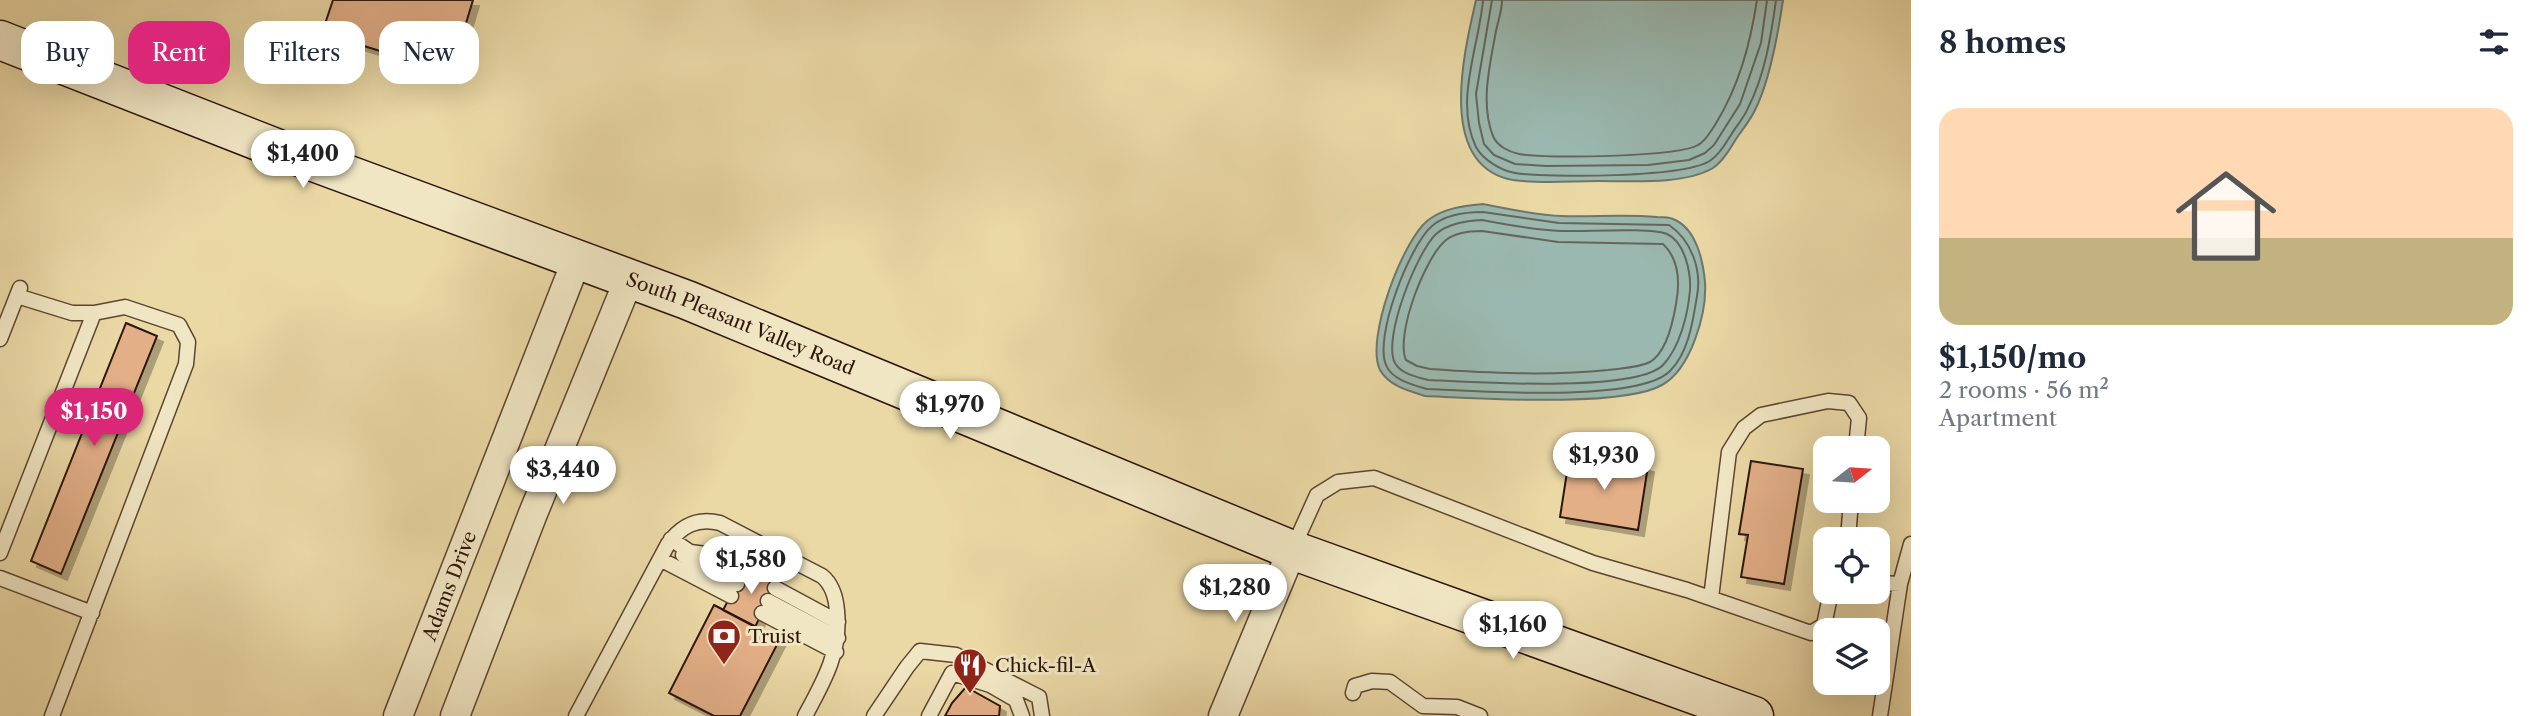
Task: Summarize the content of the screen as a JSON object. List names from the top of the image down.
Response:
{
  "streets": {
    "main road": ["South Pleasant Valley Road"],
    "street": ["Adams Drive"]
  },
  "crossings": [
    ["South Pleasant Valley Road", "Adams Drive"]
  ],
  "places": {
    "bank": ["Truist"],
    "restaurant": ["Chick-fil-A"]
  },
  "north": "right",
  "page": {
    "heading": "8 homes",
    "chip": [
      "Buy",
      "Rent",
      "Filters",
      "New"
    ],
    "list": [
      {
        "name": "$1,150/mo",
        "note": "2 rooms · 56 m² · Apartment"
      }
    ],
    "price": [
      "$1,400",
      "$1,970",
      "$1,150",
      "$1,930",
      "$3,440",
      "$1,580",
      "$1,280",
      "$1,160"
    ]
  }
}
